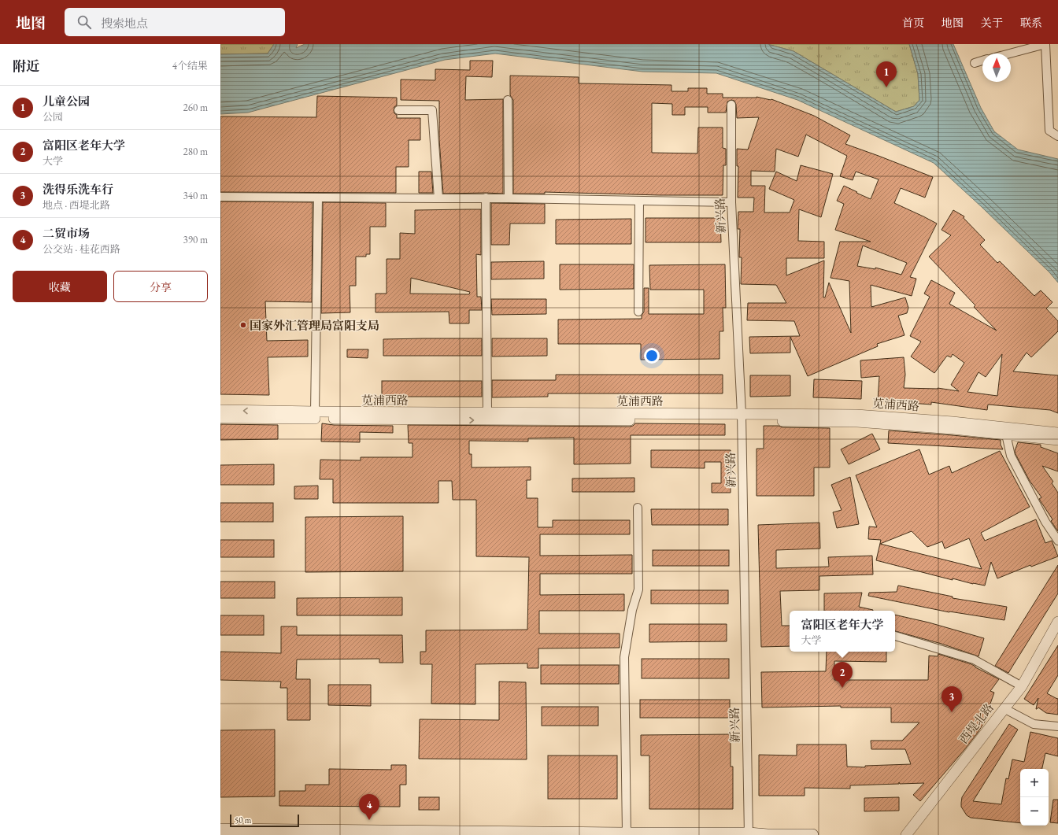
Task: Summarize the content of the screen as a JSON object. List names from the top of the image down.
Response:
{
  "streets": {
    "street": ["新兴路", "苋浦西路", "西堤北路"]
  },
  "crossings": [
    ["新兴路", "苋浦西路"]
  ],
  "places": ["国家外汇管理局富阳支局"],
  "scale_bar": "50 m",
  "north": "top",
  "page": {
    "header": "地图",
    "search": "搜索地点",
    "nav": [
      "首页",
      "地图",
      "关于",
      "联系"
    ],
    "heading": ["附近", "4个结果"],
    "pins": [
      "1",
      "2",
      "3",
      "4"
    ],
    "list": [
      {
        "mark": "1",
        "name": "儿童公园",
        "note": "公园",
        "value": "260 m"
      },
      {
        "mark": "2",
        "name": "富阳区老年大学",
        "note": "大学",
        "value": "280 m"
      },
      {
        "mark": "3",
        "name": "洗得乐洗车行",
        "note": "地点 · 西堤北路",
        "value": "340 m"
      },
      {
        "mark": "4",
        "name": "二贸市场",
        "note": "公交站 · 桂花西路",
        "value": "390 m"
      }
    ],
    "buttons": ["收藏", "分享"],
    "popup": ["富阳区老年大学", "大学"],
    "map_buttons": ["+", "−"],
    "scale": "50 m"
  }
}
